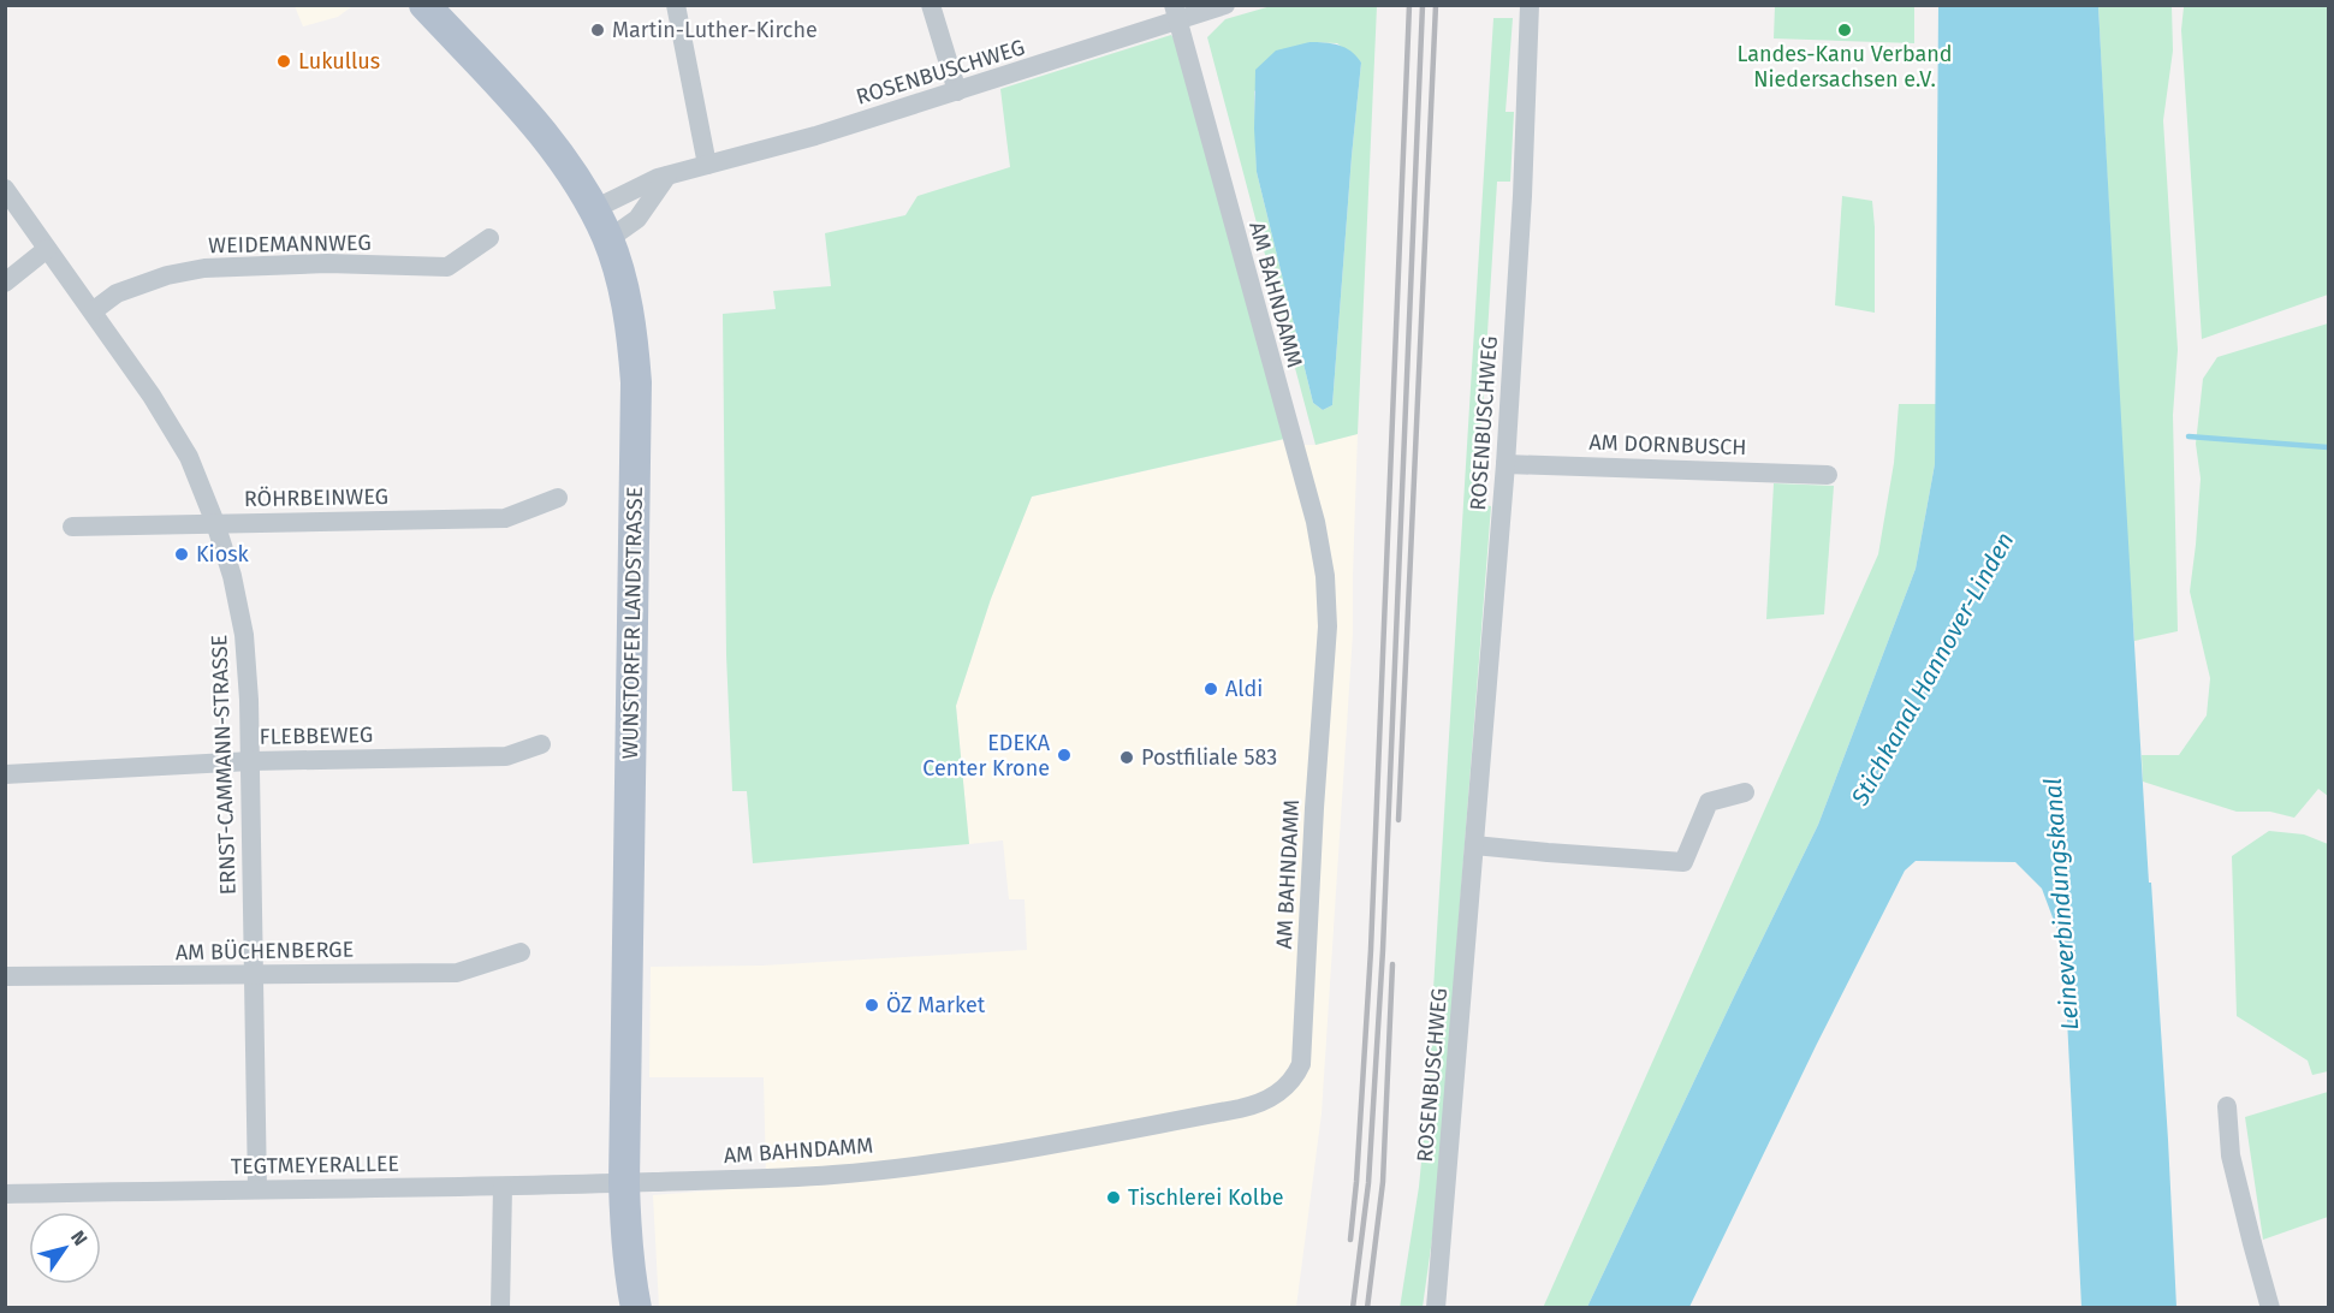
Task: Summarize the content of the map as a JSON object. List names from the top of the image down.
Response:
{
  "streets": {
    "main road": ["WUNSTORFER LANDSTRASSE"],
    "street": [
      "ROSENBUSCHWEG",
      "WEIDEMANNWEG",
      "AM BAHNDAMM",
      "AM DORNBUSCH",
      "RÖHRBEINWEG",
      "FLEBBEWEG",
      "ERNST-CAMMANN-STRASSE",
      "AM BÜCHENBERGE",
      "TEGTMEYERALLEE"
    ]
  },
  "crossings": [
    ["ROSENBUSCHWEG", "AM BAHNDAMM"],
    ["ROSENBUSCHWEG", "AM DORNBUSCH"],
    ["ROSENBUSCHWEG", "WUNSTORFER LANDSTRASSE"],
    ["WEIDEMANNWEG", "ERNST-CAMMANN-STRASSE"],
    ["AM BAHNDAMM", "WUNSTORFER LANDSTRASSE"],
    ["AM BAHNDAMM", "TEGTMEYERALLEE"],
    ["RÖHRBEINWEG", "ERNST-CAMMANN-STRASSE"],
    ["WUNSTORFER LANDSTRASSE", "TEGTMEYERALLEE"],
    ["FLEBBEWEG", "ERNST-CAMMANN-STRASSE"],
    ["ERNST-CAMMANN-STRASSE", "AM BÜCHENBERGE"],
    ["ERNST-CAMMANN-STRASSE", "TEGTMEYERALLEE"]
  ],
  "water": ["Stichkanal Hannover-Linden", "Leineverbindungskanal"],
  "places": [
    "Martin-Luther-Kirche",
    "Landes-Kanu Verband Niedersachsen e.V.",
    "Lukullus",
    "Kiosk",
    "Aldi",
    "EDEKA Center Krone",
    "Postfiliale 583",
    "ÖZ Market",
    "Tischlerei Kolbe"
  ],
  "north": "top right"
}
